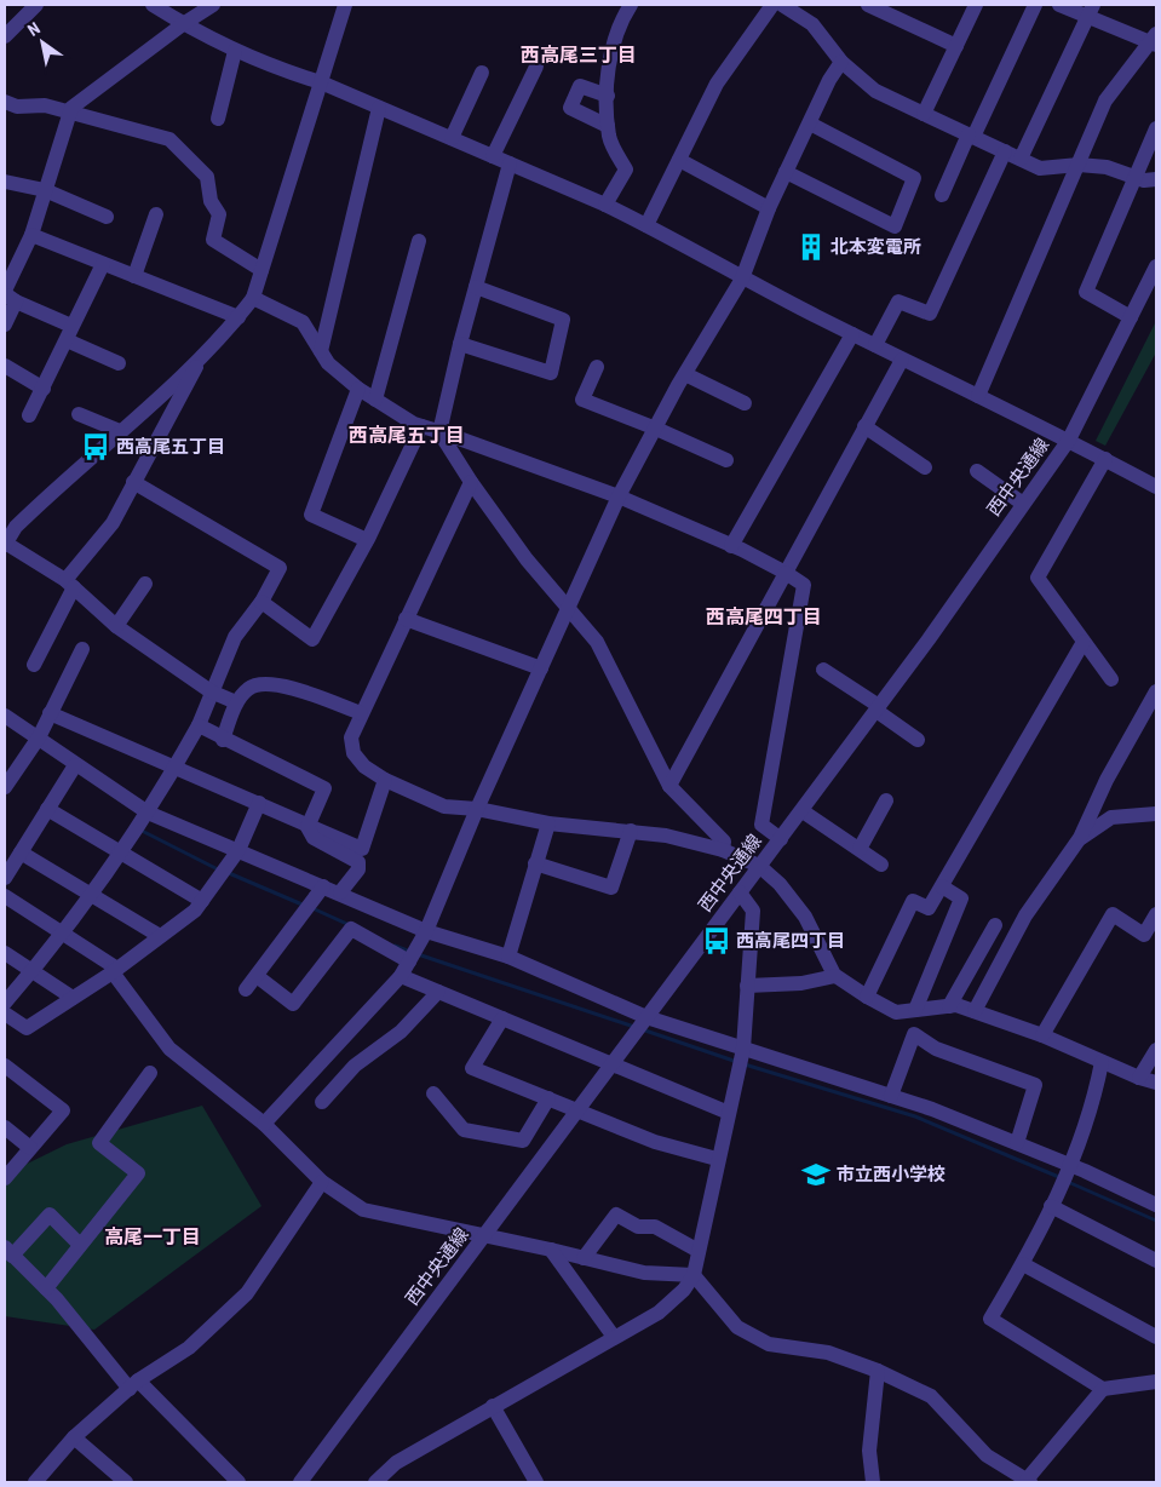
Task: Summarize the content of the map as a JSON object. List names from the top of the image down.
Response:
{
  "streets": {
    "street": ["西中央通線"]
  },
  "districts": [
    "西高尾三丁目",
    "西高尾五丁目",
    "西高尾四丁目",
    "高尾一丁目"
  ],
  "places": {
    "building": ["北本変電所"],
    "bus stop": ["西高尾五丁目", "西高尾四丁目"],
    "school or university": ["市立西小学校"]
  },
  "north": "top left"
}
